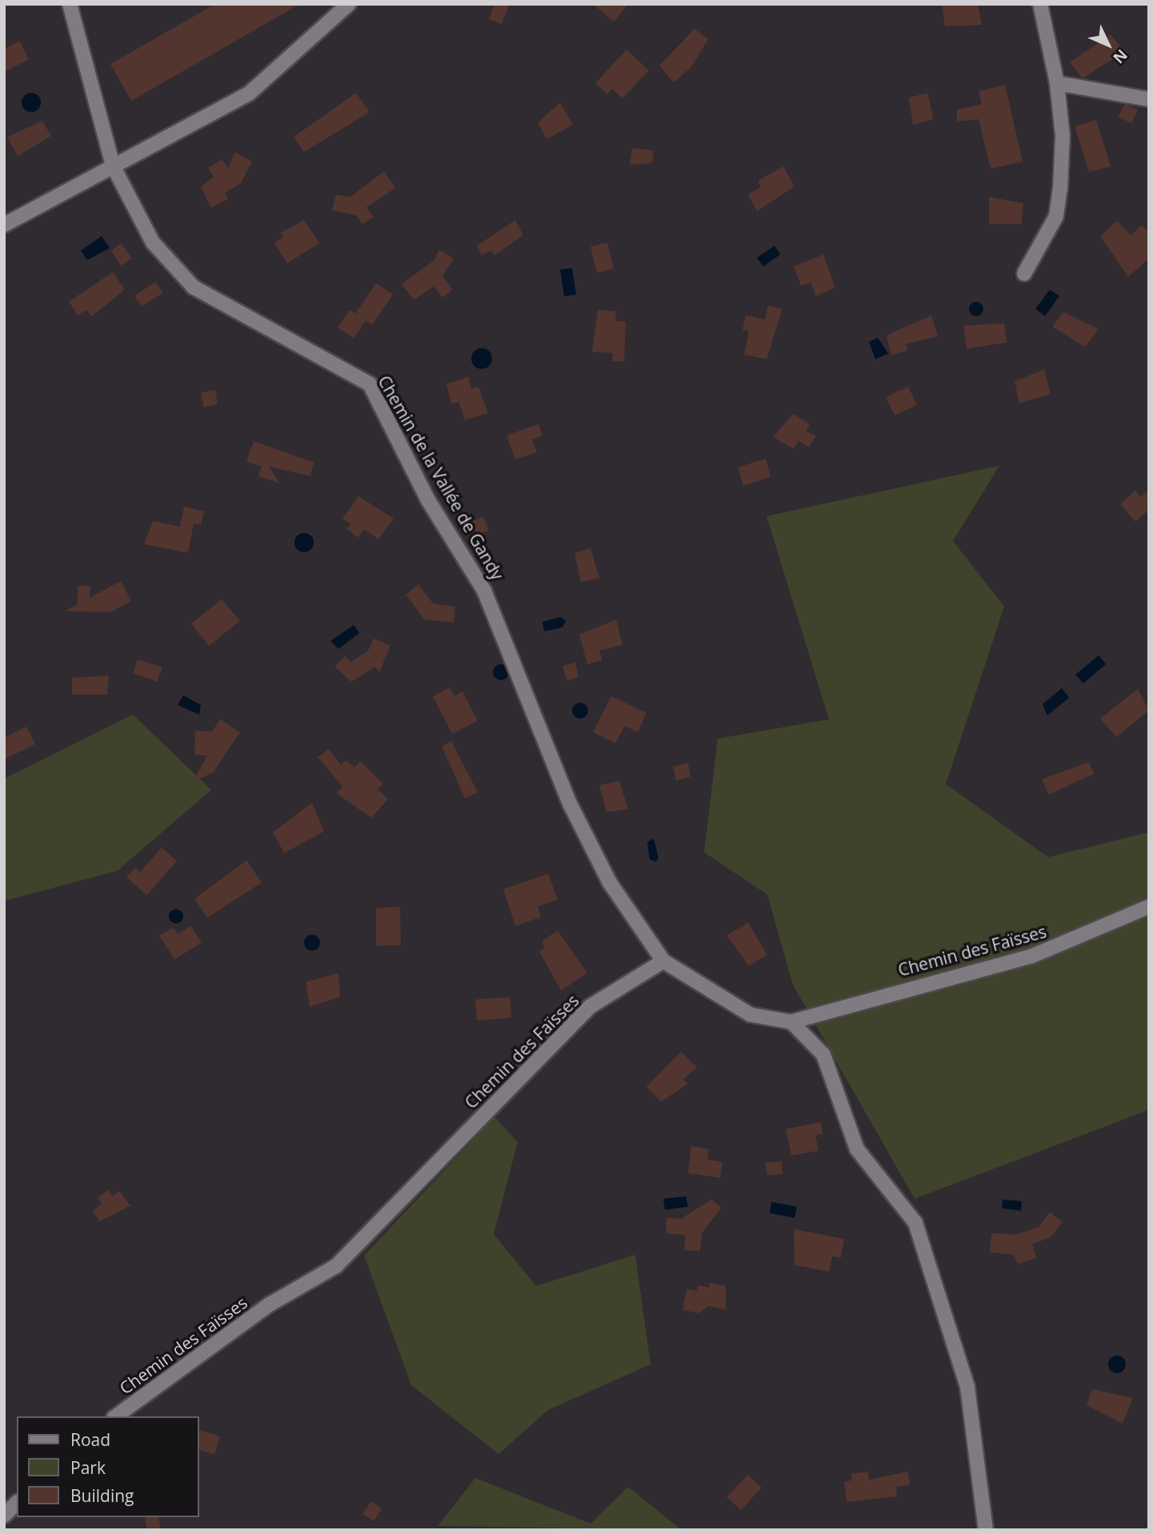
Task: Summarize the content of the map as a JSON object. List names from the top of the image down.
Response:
{
  "streets": {
    "street": ["Chemin de la Vallée de Gandy", "Chemin des Faïsses"]
  },
  "crossings": [
    ["Chemin de la Vallée de Gandy", "Chemin des Faïsses"]
  ],
  "legend": ["Road", "Park", "Building"],
  "north": "bottom right"
}
